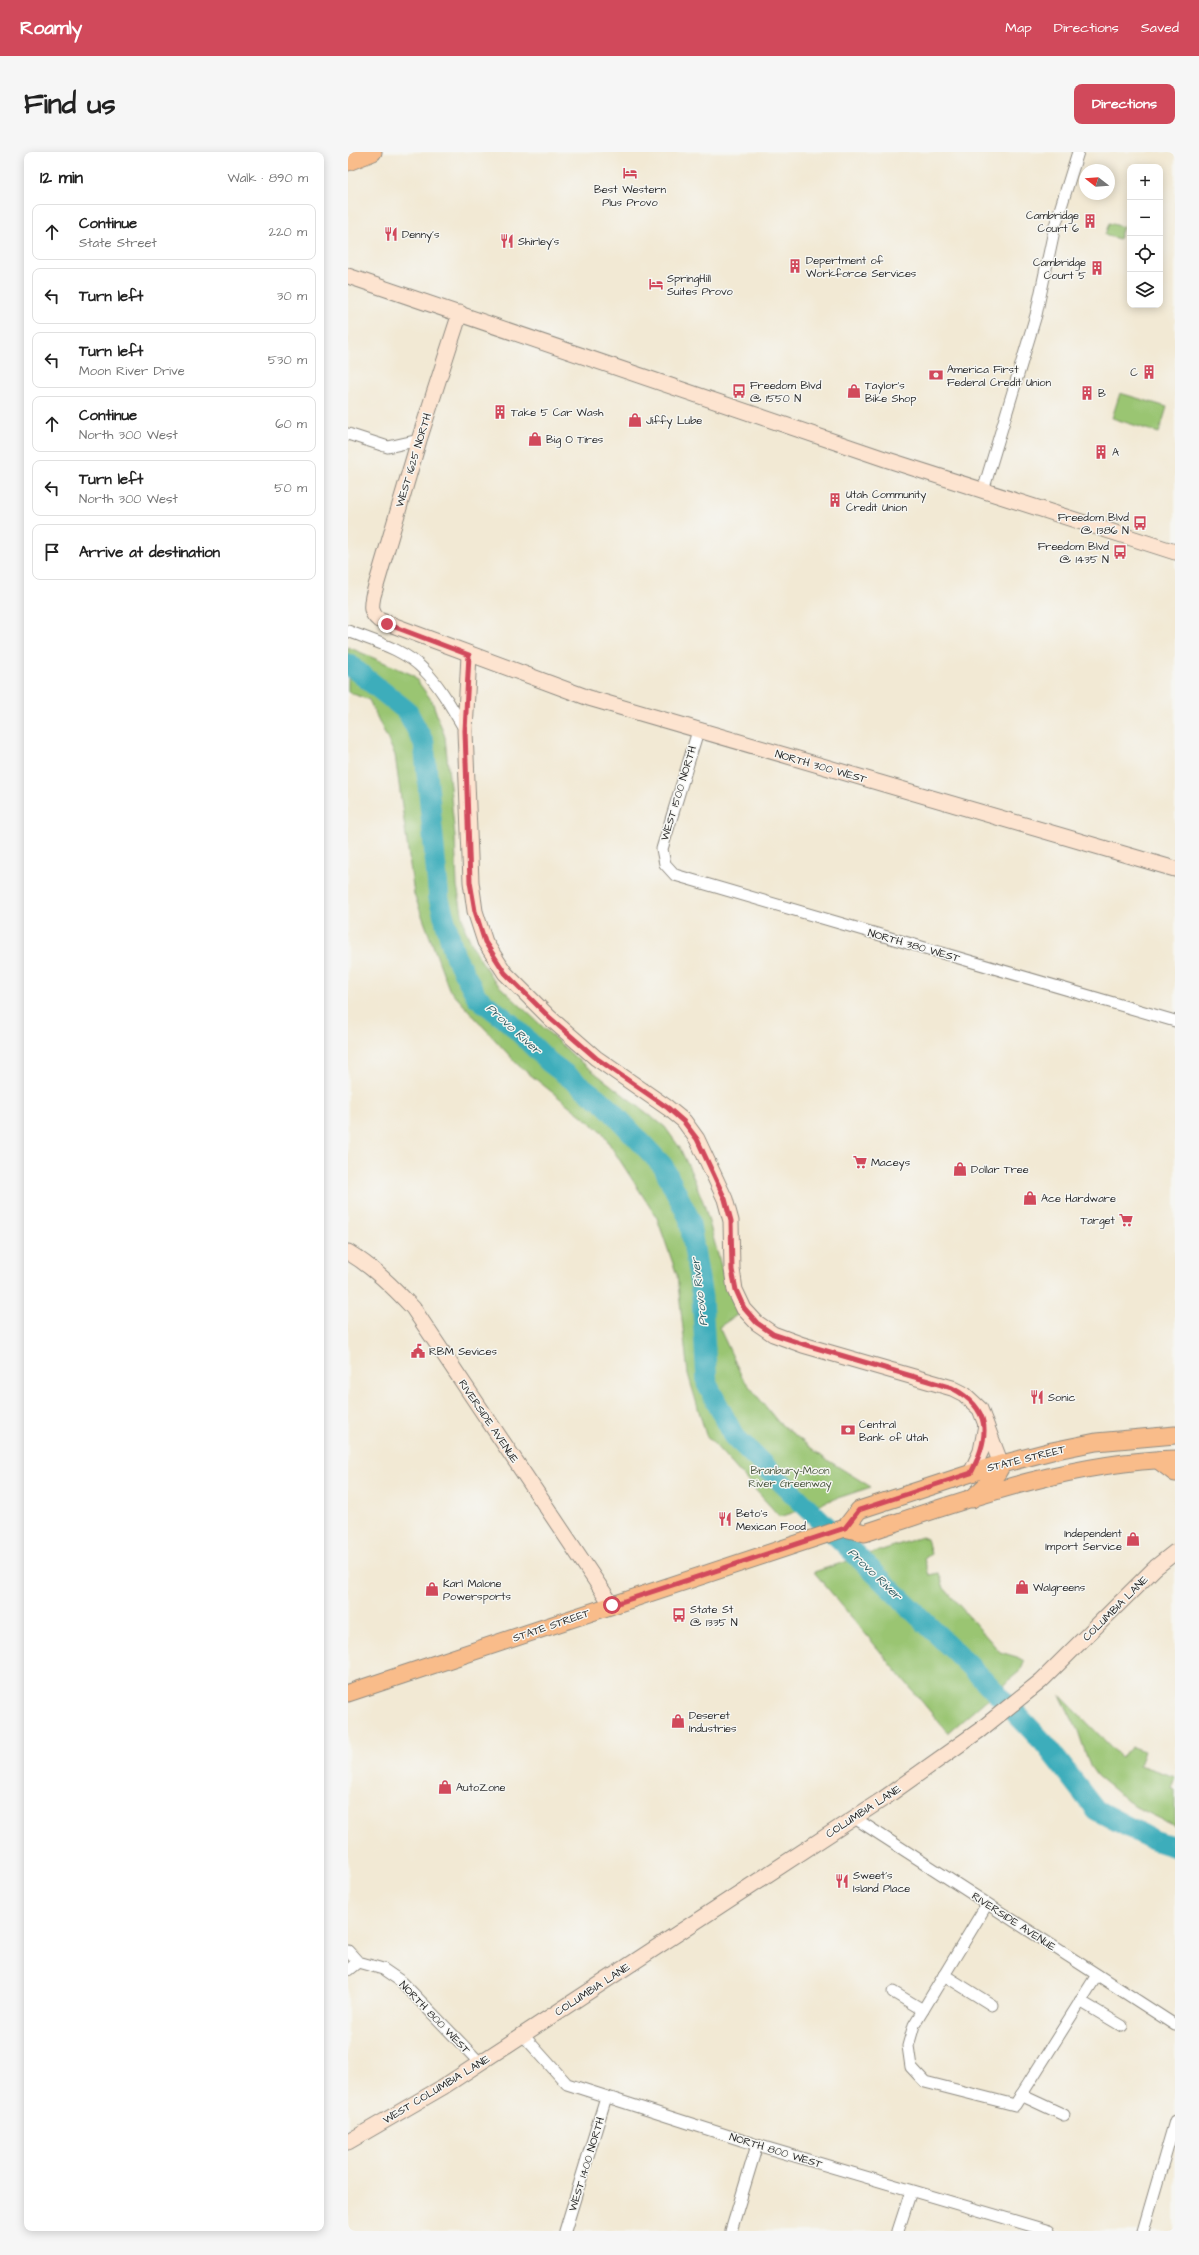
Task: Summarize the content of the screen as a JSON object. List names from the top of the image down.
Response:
{
  "streets": {
    "main road": ["STATE STREET"],
    "street": [
      "WEST 1625 NORTH",
      "NORTH 300 WEST",
      "WEST 1500 NORTH",
      "NORTH 380 WEST",
      "RIVERSIDE AVENUE",
      "COLUMBIA LANE",
      "NORTH 800 WEST",
      "WEST COLUMBIA LANE",
      "WEST 1400 NORTH"
    ]
  },
  "crossings": [
    ["WEST 1625 NORTH", "NORTH 300 WEST"],
    ["NORTH 300 WEST", "WEST 1500 NORTH"],
    ["WEST 1500 NORTH", "NORTH 380 WEST"],
    ["RIVERSIDE AVENUE", "STATE STREET"],
    ["RIVERSIDE AVENUE", "COLUMBIA LANE"],
    ["COLUMBIA LANE", "NORTH 800 WEST"],
    ["COLUMBIA LANE", "WEST COLUMBIA LANE"],
    ["NORTH 800 WEST", "WEST COLUMBIA LANE"],
    ["NORTH 800 WEST", "WEST 1400 NORTH"]
  ],
  "water": ["Provo River"],
  "parks": ["Branbury-Moon River Greenway"],
  "places": {
    "hotel": ["Best Western Plus Provo", "SpringHill Suites Provo"],
    "building": [
      "Cambridge Court 6",
      "Depertment of Workforce Services",
      "Cambridge Court 5",
      "C",
      "B",
      "Take 5 Car Wash",
      "A",
      "Utah Community Credit Union"
    ],
    "restaurant": [
      "Denny's",
      "Shirley's",
      "Sonic",
      "Beto's Mexican Food",
      "Sweet's Island Place"
    ],
    "bank": ["America First Federal Credit Union", "Central Bank of Utah"],
    "bus stop": [
      "Freedom Blvd @ 1550 N",
      "Freedom Blvd @ 1386 N",
      "Freedom Blvd @ 1435 N",
      "State St @ 1335 N"
    ],
    "shop": [
      "Taylor's Bike Shop",
      "Jiffy Lube",
      "Big O Tires",
      "Dollar Tree",
      "Ace Hardware",
      "Independent Import Service",
      "Walgreens",
      "Karl Malone Powersports",
      "Deseret Industries",
      "AutoZone"
    ],
    "supermarket": ["Maceys", "Target"],
    "public building": ["RBM Sevices"]
  },
  "north": "left",
  "page": {
    "header": "Roamly",
    "nav": ["Map", "Directions", "Saved"],
    "buttons": "Directions",
    "title": "Find us",
    "heading": ["12 min", "Walk · 890 m"],
    "map_buttons": ["+", "−"],
    "list": [
      ["Continue", "State Street", "220 m"],
      ["Turn left", "30 m"],
      ["Turn left", "Moon River Drive", "530 m"],
      ["Continue", "North 300 West", "60 m"],
      ["Turn left", "North 300 West", "50 m"],
      "Arrive at destination"
    ]
  }
}
